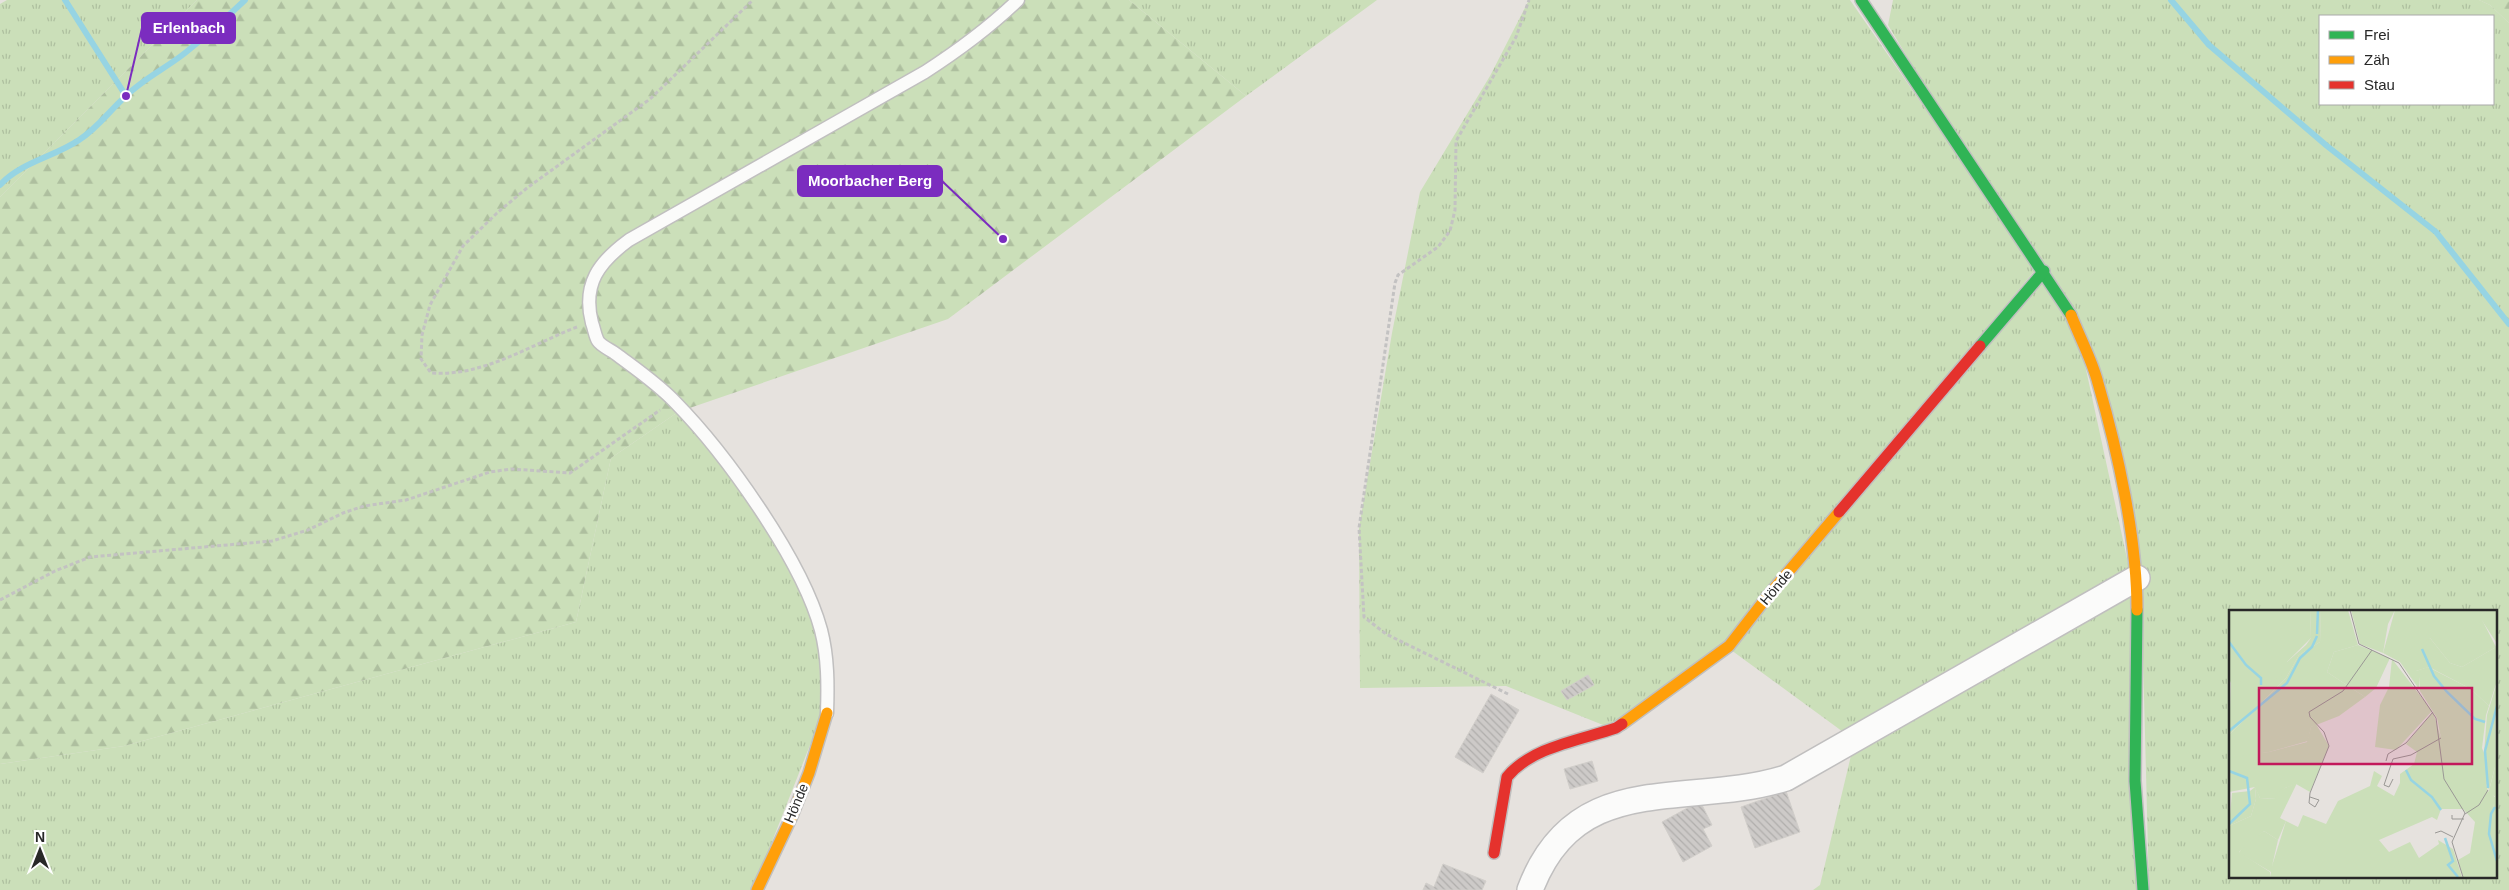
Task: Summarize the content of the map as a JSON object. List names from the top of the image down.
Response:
{
  "streets": {
    "street": ["Hönde"]
  },
  "places": ["Erlenbach", "Moorbacher Berg"],
  "legend": ["Frei", "Zäh", "Stau"],
  "north": "top"
}
